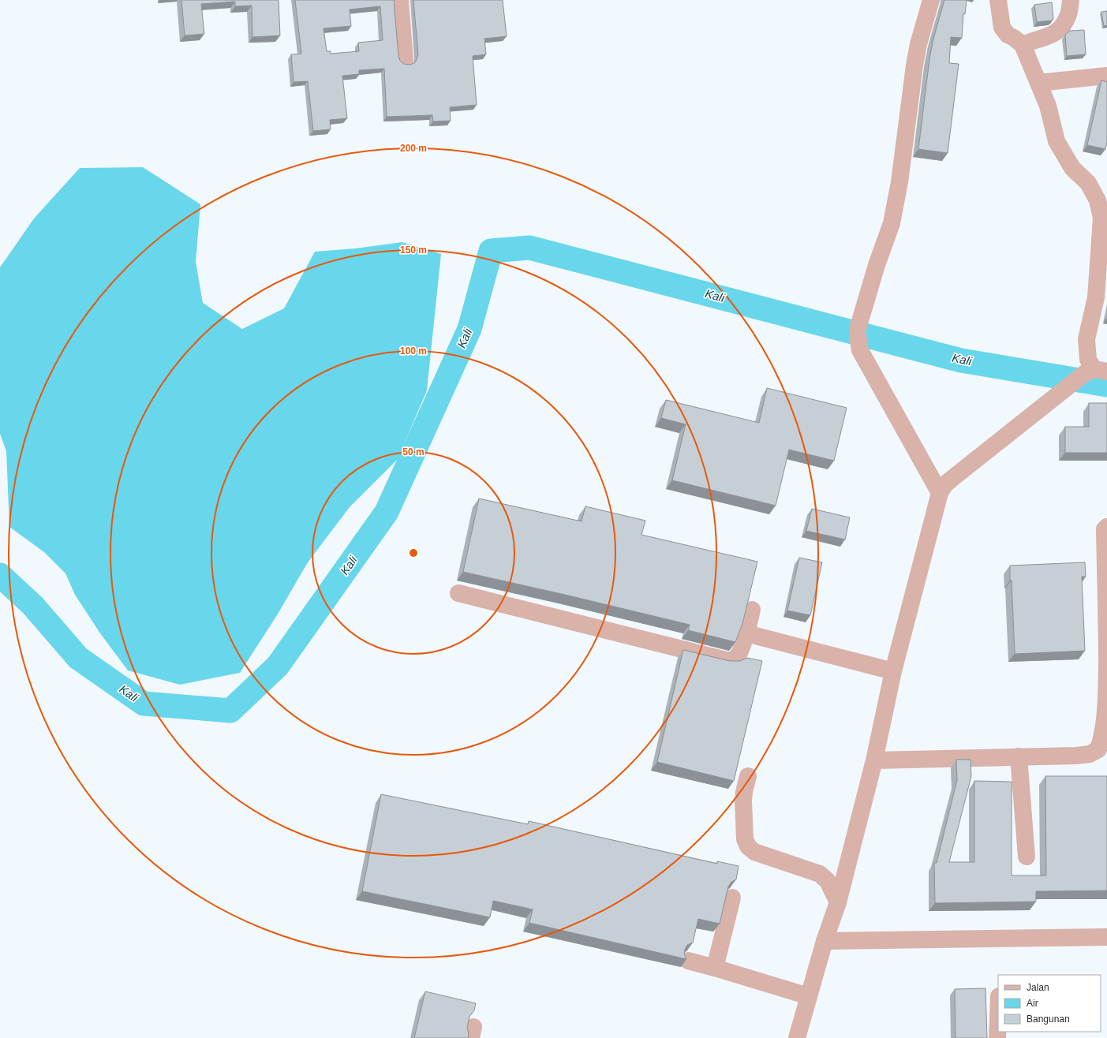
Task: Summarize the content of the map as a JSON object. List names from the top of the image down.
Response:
{
  "water": ["Kali"],
  "legend": ["Jalan", "Air", "Bangunan"],
  "rings": [
    "200 m",
    "150 m",
    "100 m",
    "50 m"
  ]
}
